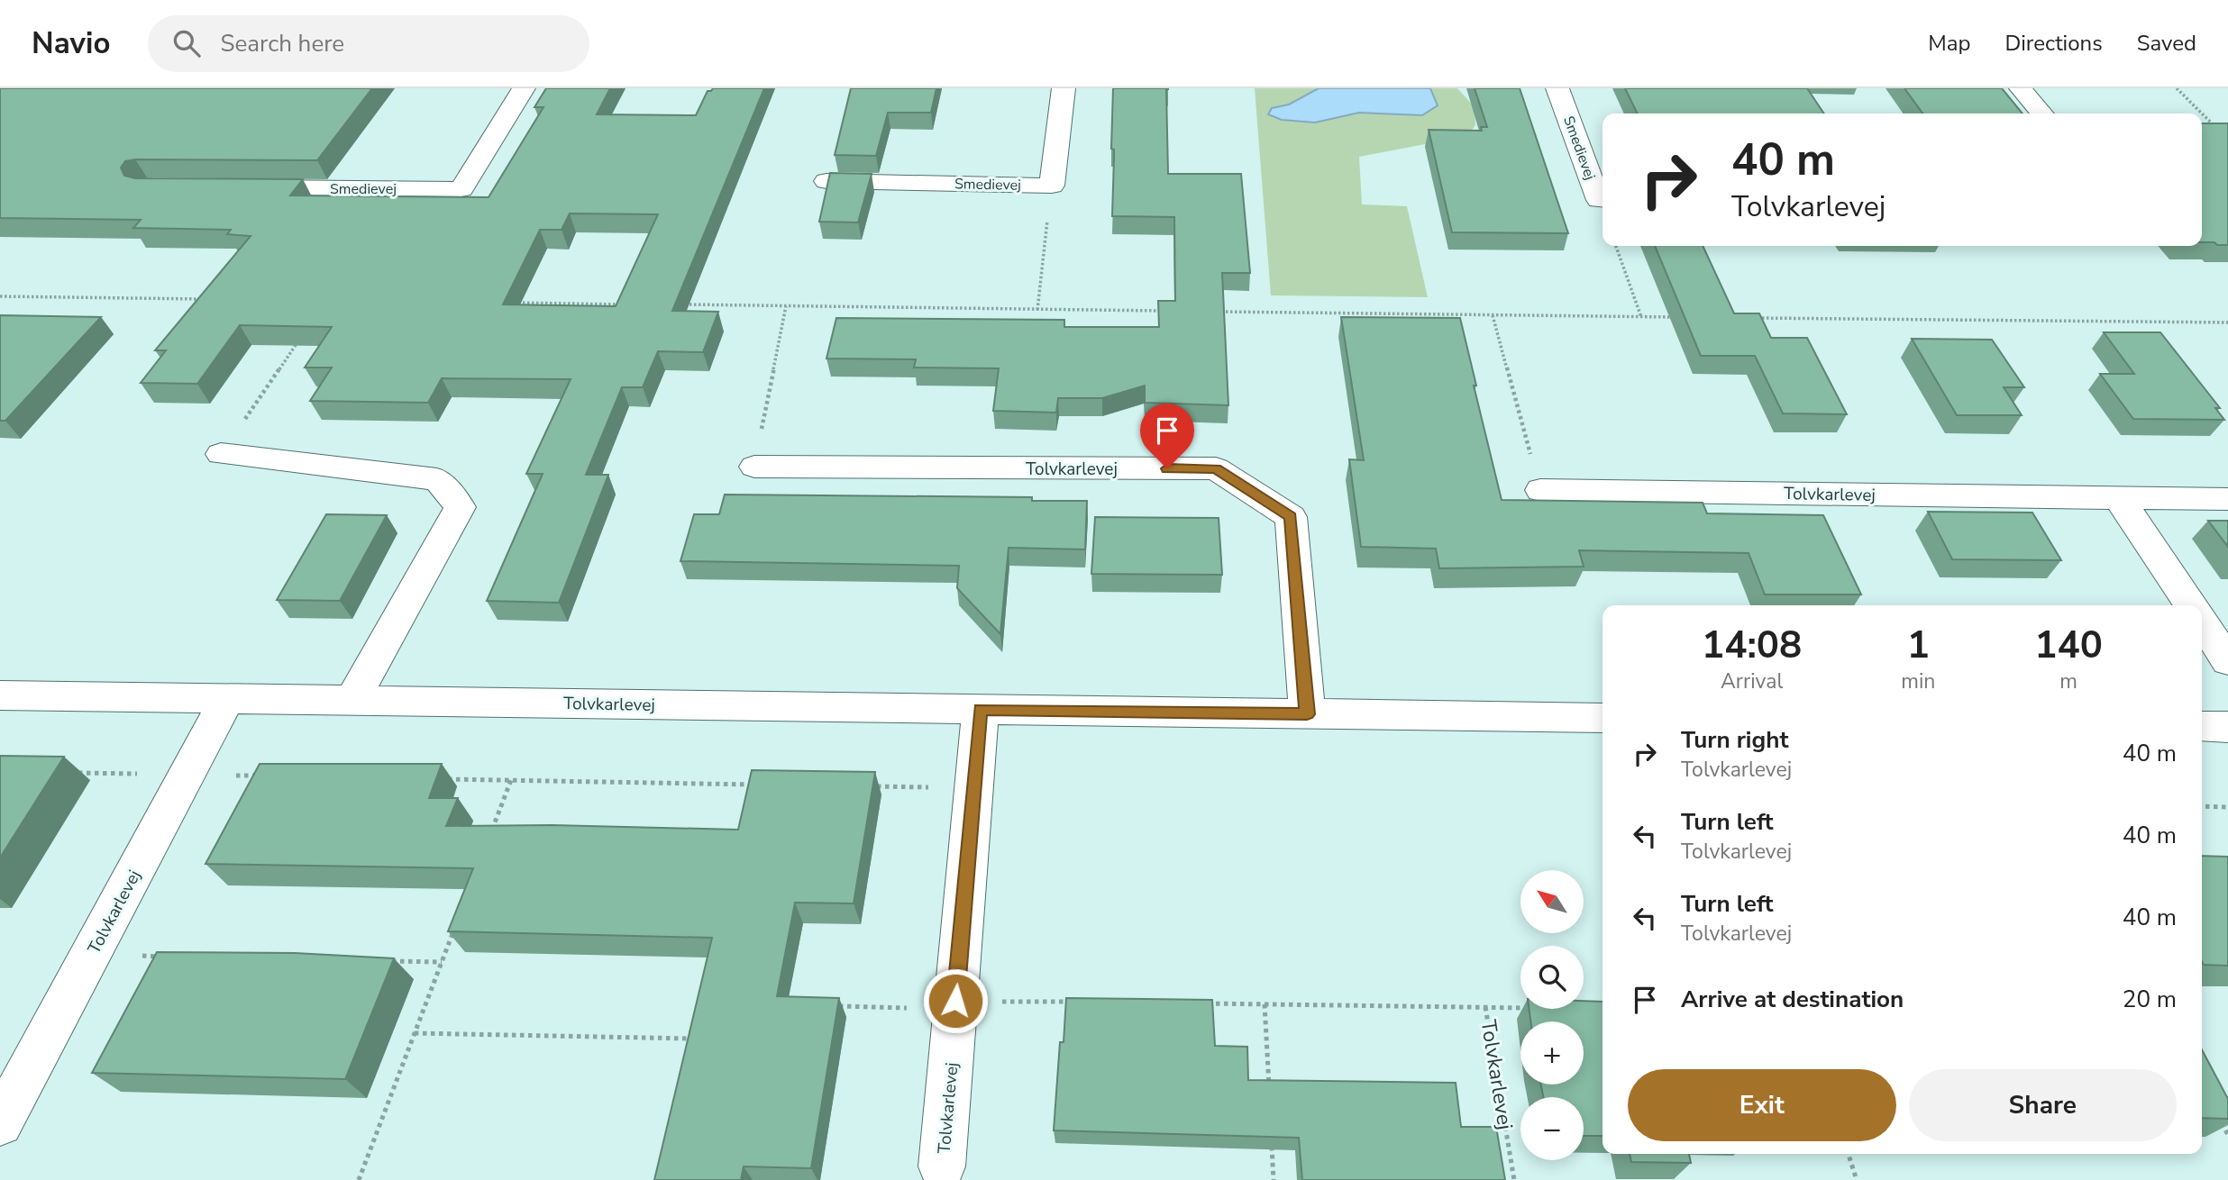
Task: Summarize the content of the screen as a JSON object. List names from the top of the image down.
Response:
{
  "streets": {
    "street": ["Smedievej", "Tolvkarlevej"]
  },
  "north": "top left",
  "page": {
    "header": "Navio",
    "search": "Search here",
    "nav": ["Map", "Directions", "Saved"],
    "turn": ["40 m", "Tolvkarlevej"],
    "eta": [
      "14:08",
      "Arrival",
      "1",
      "min",
      "140",
      "m"
    ],
    "list": [
      {
        "name": "Turn right",
        "note": "Tolvkarlevej",
        "value": "40 m"
      },
      {
        "name": "Turn left",
        "note": "Tolvkarlevej",
        "value": "40 m"
      },
      {
        "name": "Turn left",
        "note": "Tolvkarlevej",
        "value": "40 m"
      },
      {
        "name": "Arrive at destination",
        "value": "20 m"
      }
    ],
    "map_buttons": ["+", "−"],
    "buttons": ["Exit", "Share"]
  }
}
